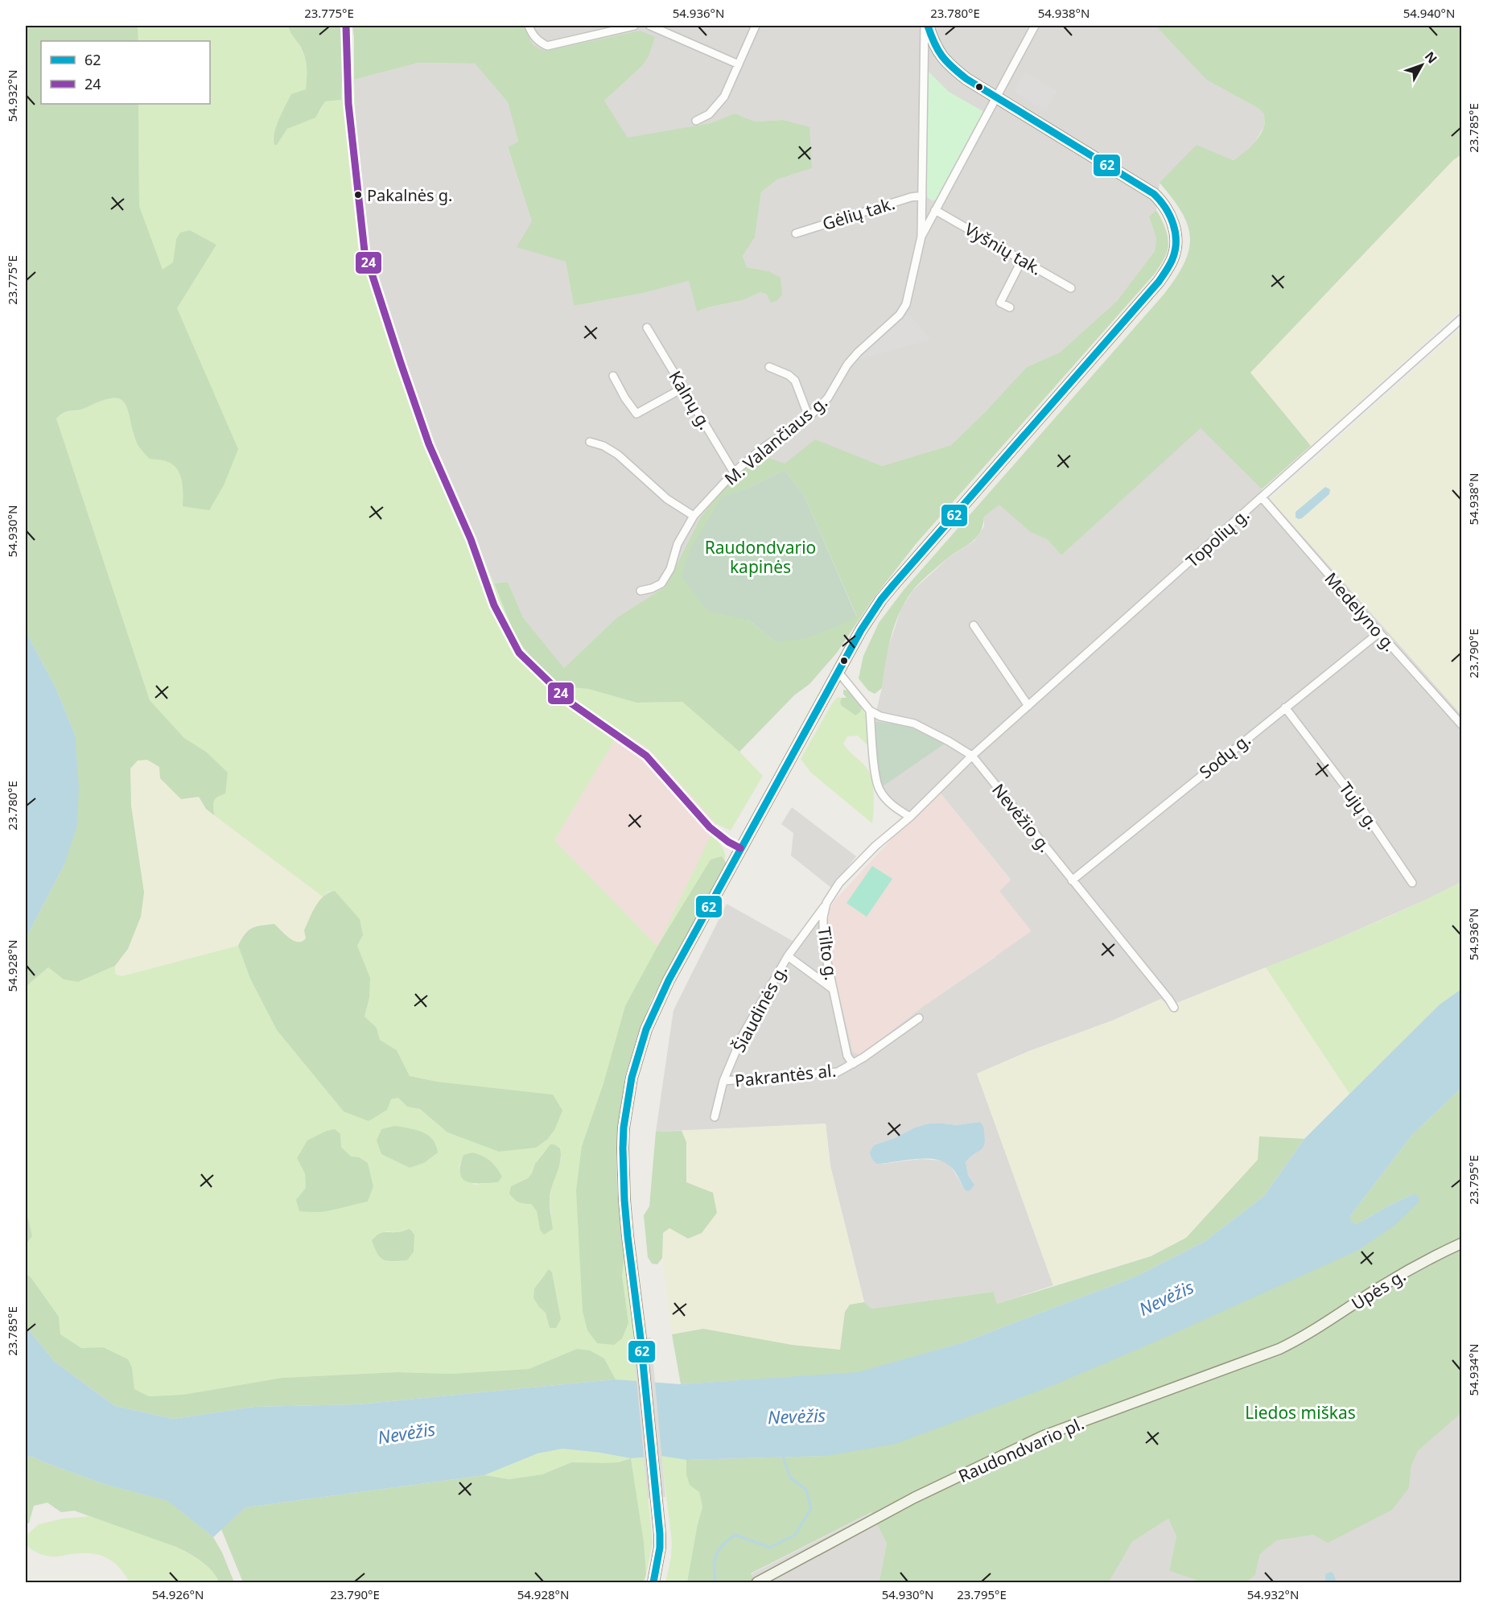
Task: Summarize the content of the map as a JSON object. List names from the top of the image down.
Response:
{
  "streets": {
    "main road": ["Upės g.", "Raudondvario pl."],
    "street": [
      "Gėlių tak.",
      "Vyšnių tak.",
      "Kalnų g.",
      "M. Valančiaus g.",
      "Topolių g.",
      "Medelyno g.",
      "Sodų g.",
      "Tujų g.",
      "Nevėžio g.",
      "Tilto g.",
      "Šiaudinės g.",
      "Pakrantės al."
    ]
  },
  "crossings": [
    ["Gėlių tak.", "M. Valančiaus g."],
    ["Kalnų g.", "M. Valančiaus g."],
    ["Topolių g.", "Medelyno g."],
    ["Topolių g.", "Nevėžio g."],
    ["Topolių g.", "Tilto g."],
    ["Medelyno g.", "Sodų g."],
    ["Sodų g.", "Tujų g."],
    ["Sodų g.", "Nevėžio g."],
    ["Nevėžio g.", "Tilto g."],
    ["Tilto g.", "Šiaudinės g."],
    ["Tilto g.", "Pakrantės al."],
    ["Šiaudinės g.", "Pakrantės al."],
    ["Upės g.", "Raudondvario pl."]
  ],
  "water": ["Nevėžis"],
  "parks": ["Raudondvario kapinės", "Liedos miškas"],
  "places": ["Pakalnės g."],
  "lines": ["transit line 62", "transit line 24"],
  "legend": ["62", "24"],
  "north": "top right",
  "coordinates": [
    "23.775°E",
    "54.936°N",
    "23.780°E",
    "54.938°N",
    "54.940°N",
    "54.932°N",
    "23.785°E",
    "54.930°N",
    "23.790°E",
    "54.928°N",
    "23.795°E",
    "54.934°N",
    "54.926°N"
  ]
}
